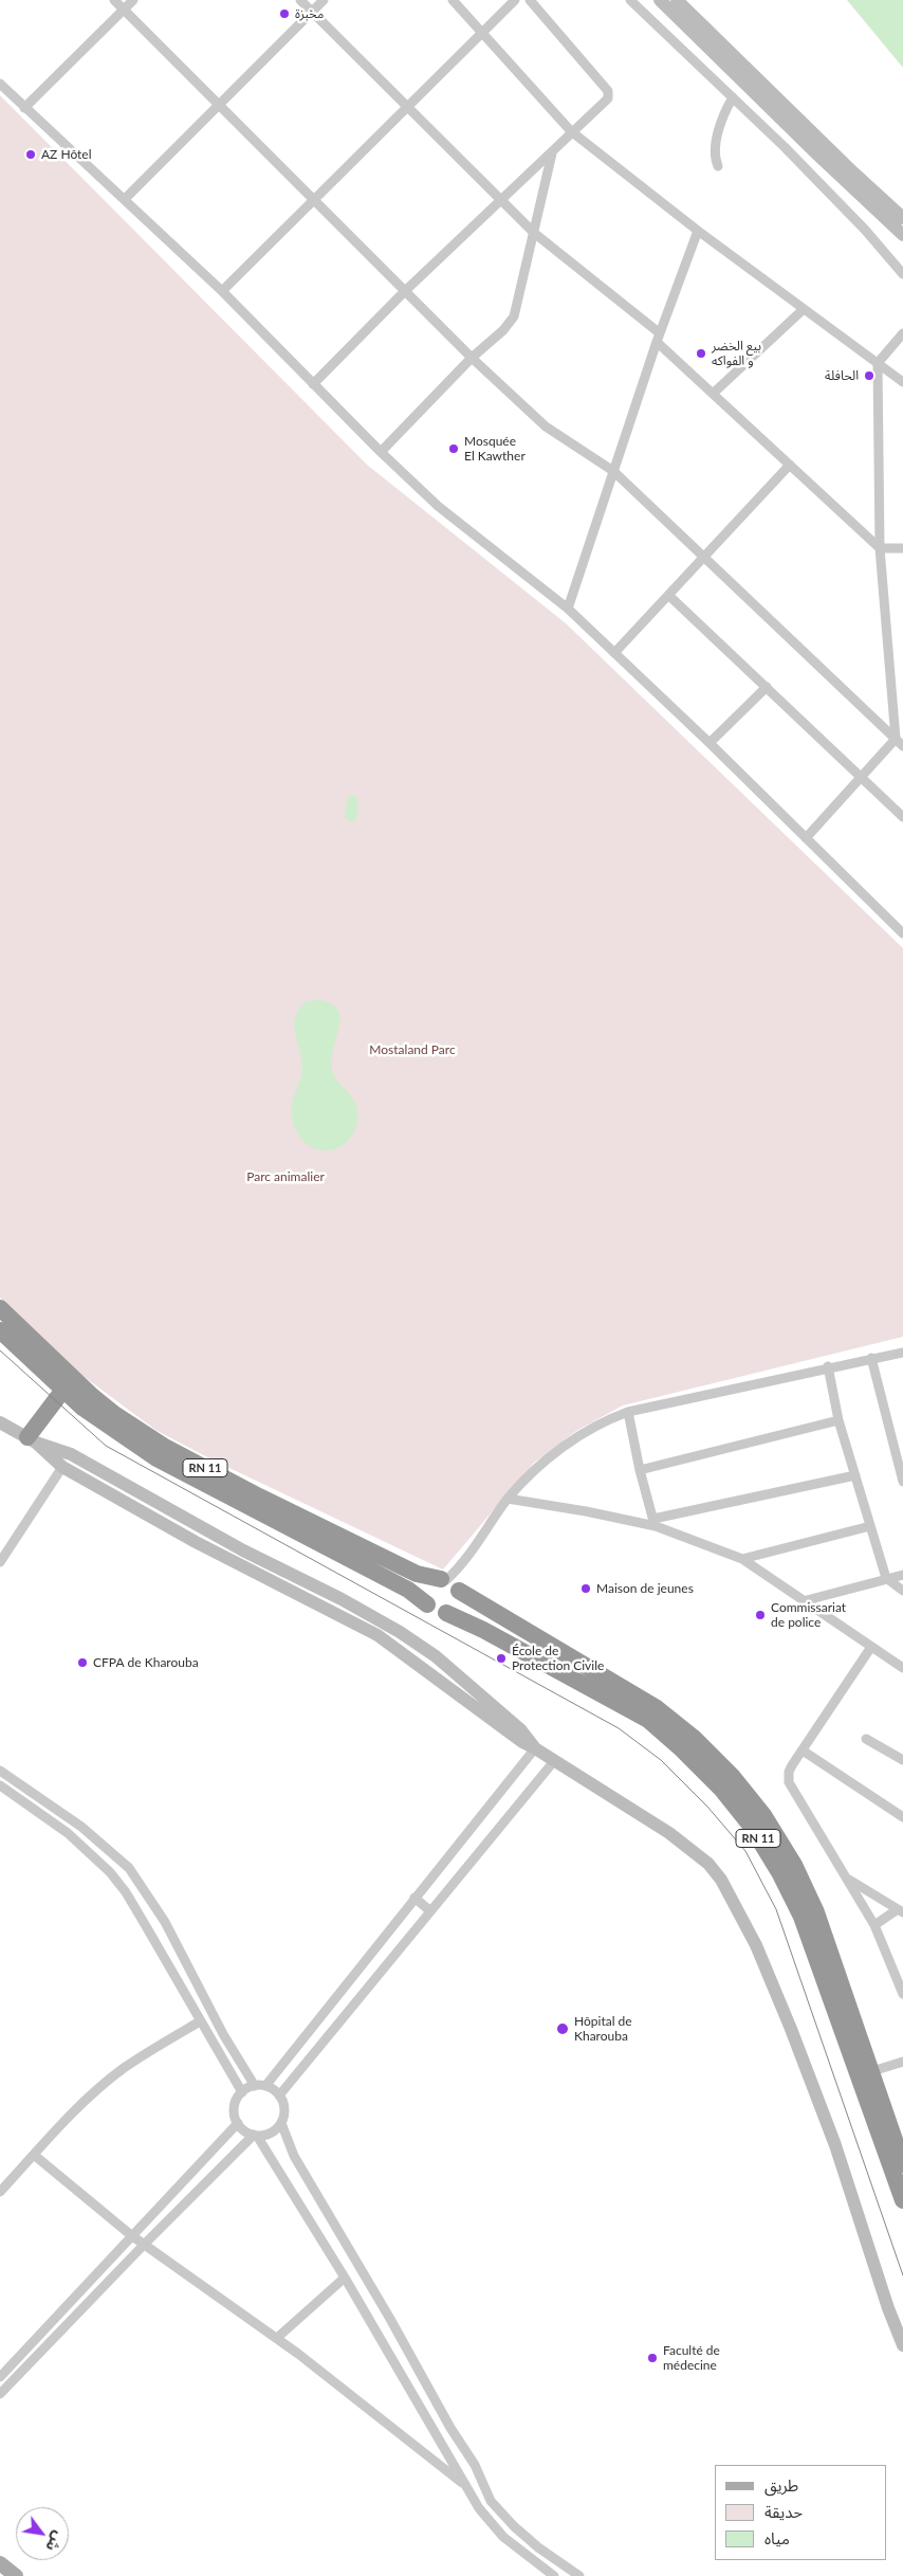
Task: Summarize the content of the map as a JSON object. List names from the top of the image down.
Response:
{
  "streets": {
    "highway": ["RN 11"]
  },
  "parks": ["Mostaland Parc", "Parc animalier"],
  "places": [
    "مخبزة",
    "AZ Hôtel",
    "بيع الخضر و الفواكه",
    "الحافلة",
    "Mosquée El Kawther",
    "Maison de jeunes",
    "Commissariat de police",
    "École de Protection Civile",
    "CFPA de Kharouba",
    "Hôpital de Kharouba",
    "Faculté de médecine"
  ],
  "legend": ["طريق", "حديقة", "مياه"],
  "north": "bottom right"
}
